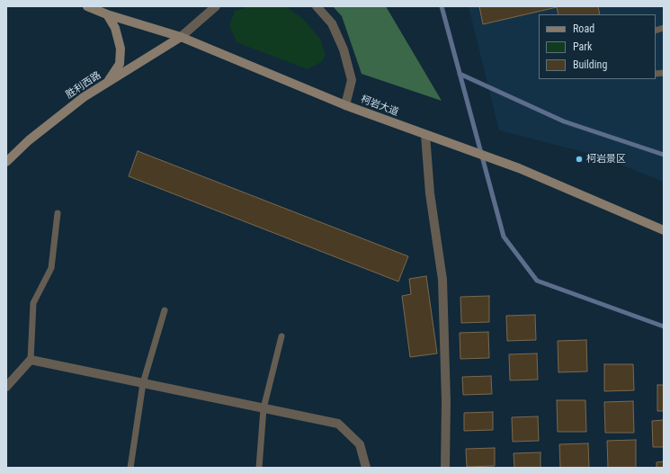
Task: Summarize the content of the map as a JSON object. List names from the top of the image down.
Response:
{
  "streets": {
    "street": ["胜利西路", "柯岩大道"]
  },
  "crossings": [
    ["胜利西路", "柯岩大道"]
  ],
  "places": ["柯岩景区"],
  "legend": ["Road", "Park", "Building"]
}
